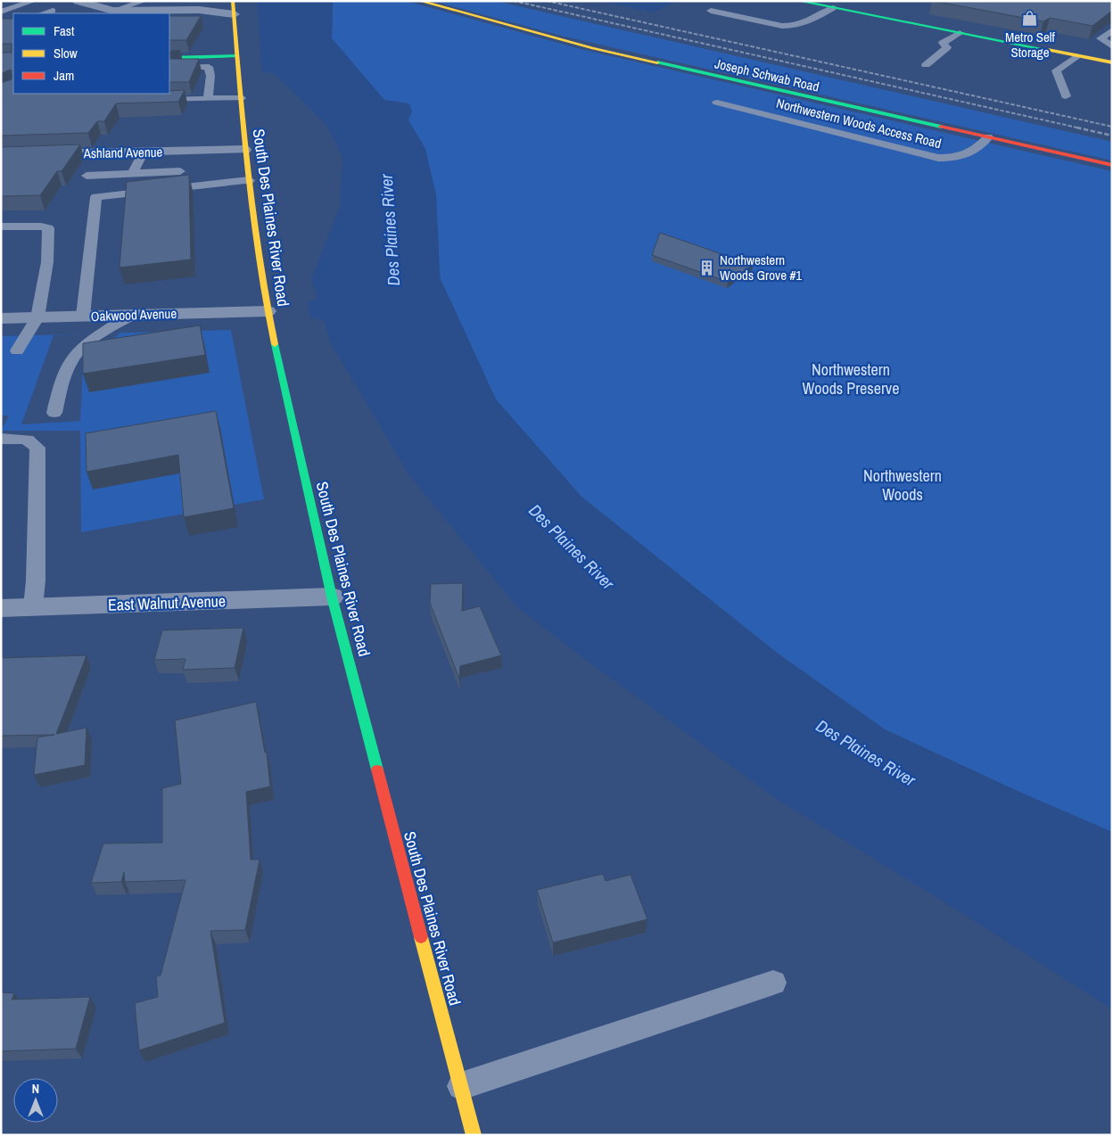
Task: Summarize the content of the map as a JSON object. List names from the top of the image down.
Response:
{
  "streets": {
    "main road": ["Joseph Schwab Road", "South Des Plaines River Road"],
    "street": ["Ashland Avenue", "Oakwood Avenue", "East Walnut Avenue"],
    "lane": ["Northwestern Woods Access Road"]
  },
  "crossings": [
    ["Joseph Schwab Road", "Northwestern Woods Access Road"],
    ["Ashland Avenue", "South Des Plaines River Road"],
    ["South Des Plaines River Road", "Oakwood Avenue"],
    ["South Des Plaines River Road", "East Walnut Avenue"]
  ],
  "water": ["Des Plaines River"],
  "parks": ["Northwestern Woods Preserve", "Northwestern Woods"],
  "places": {
    "shop": ["Metro Self Storage"],
    "building": ["Northwestern Woods Grove #1"]
  },
  "legend": ["Fast", "Slow", "Jam"],
  "north": "top"
}
